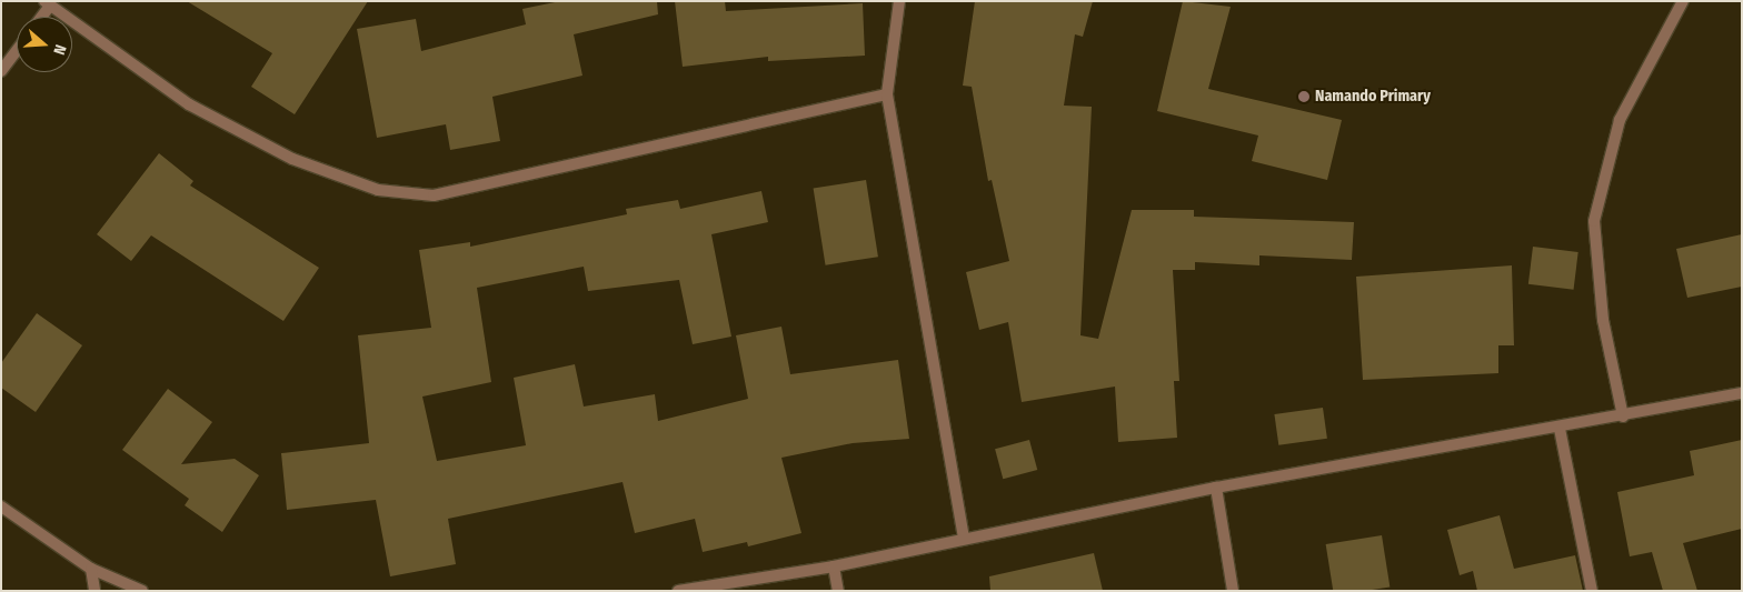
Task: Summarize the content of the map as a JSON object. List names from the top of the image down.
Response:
{
  "places": ["Namando Primary"],
  "north": "right"
}
